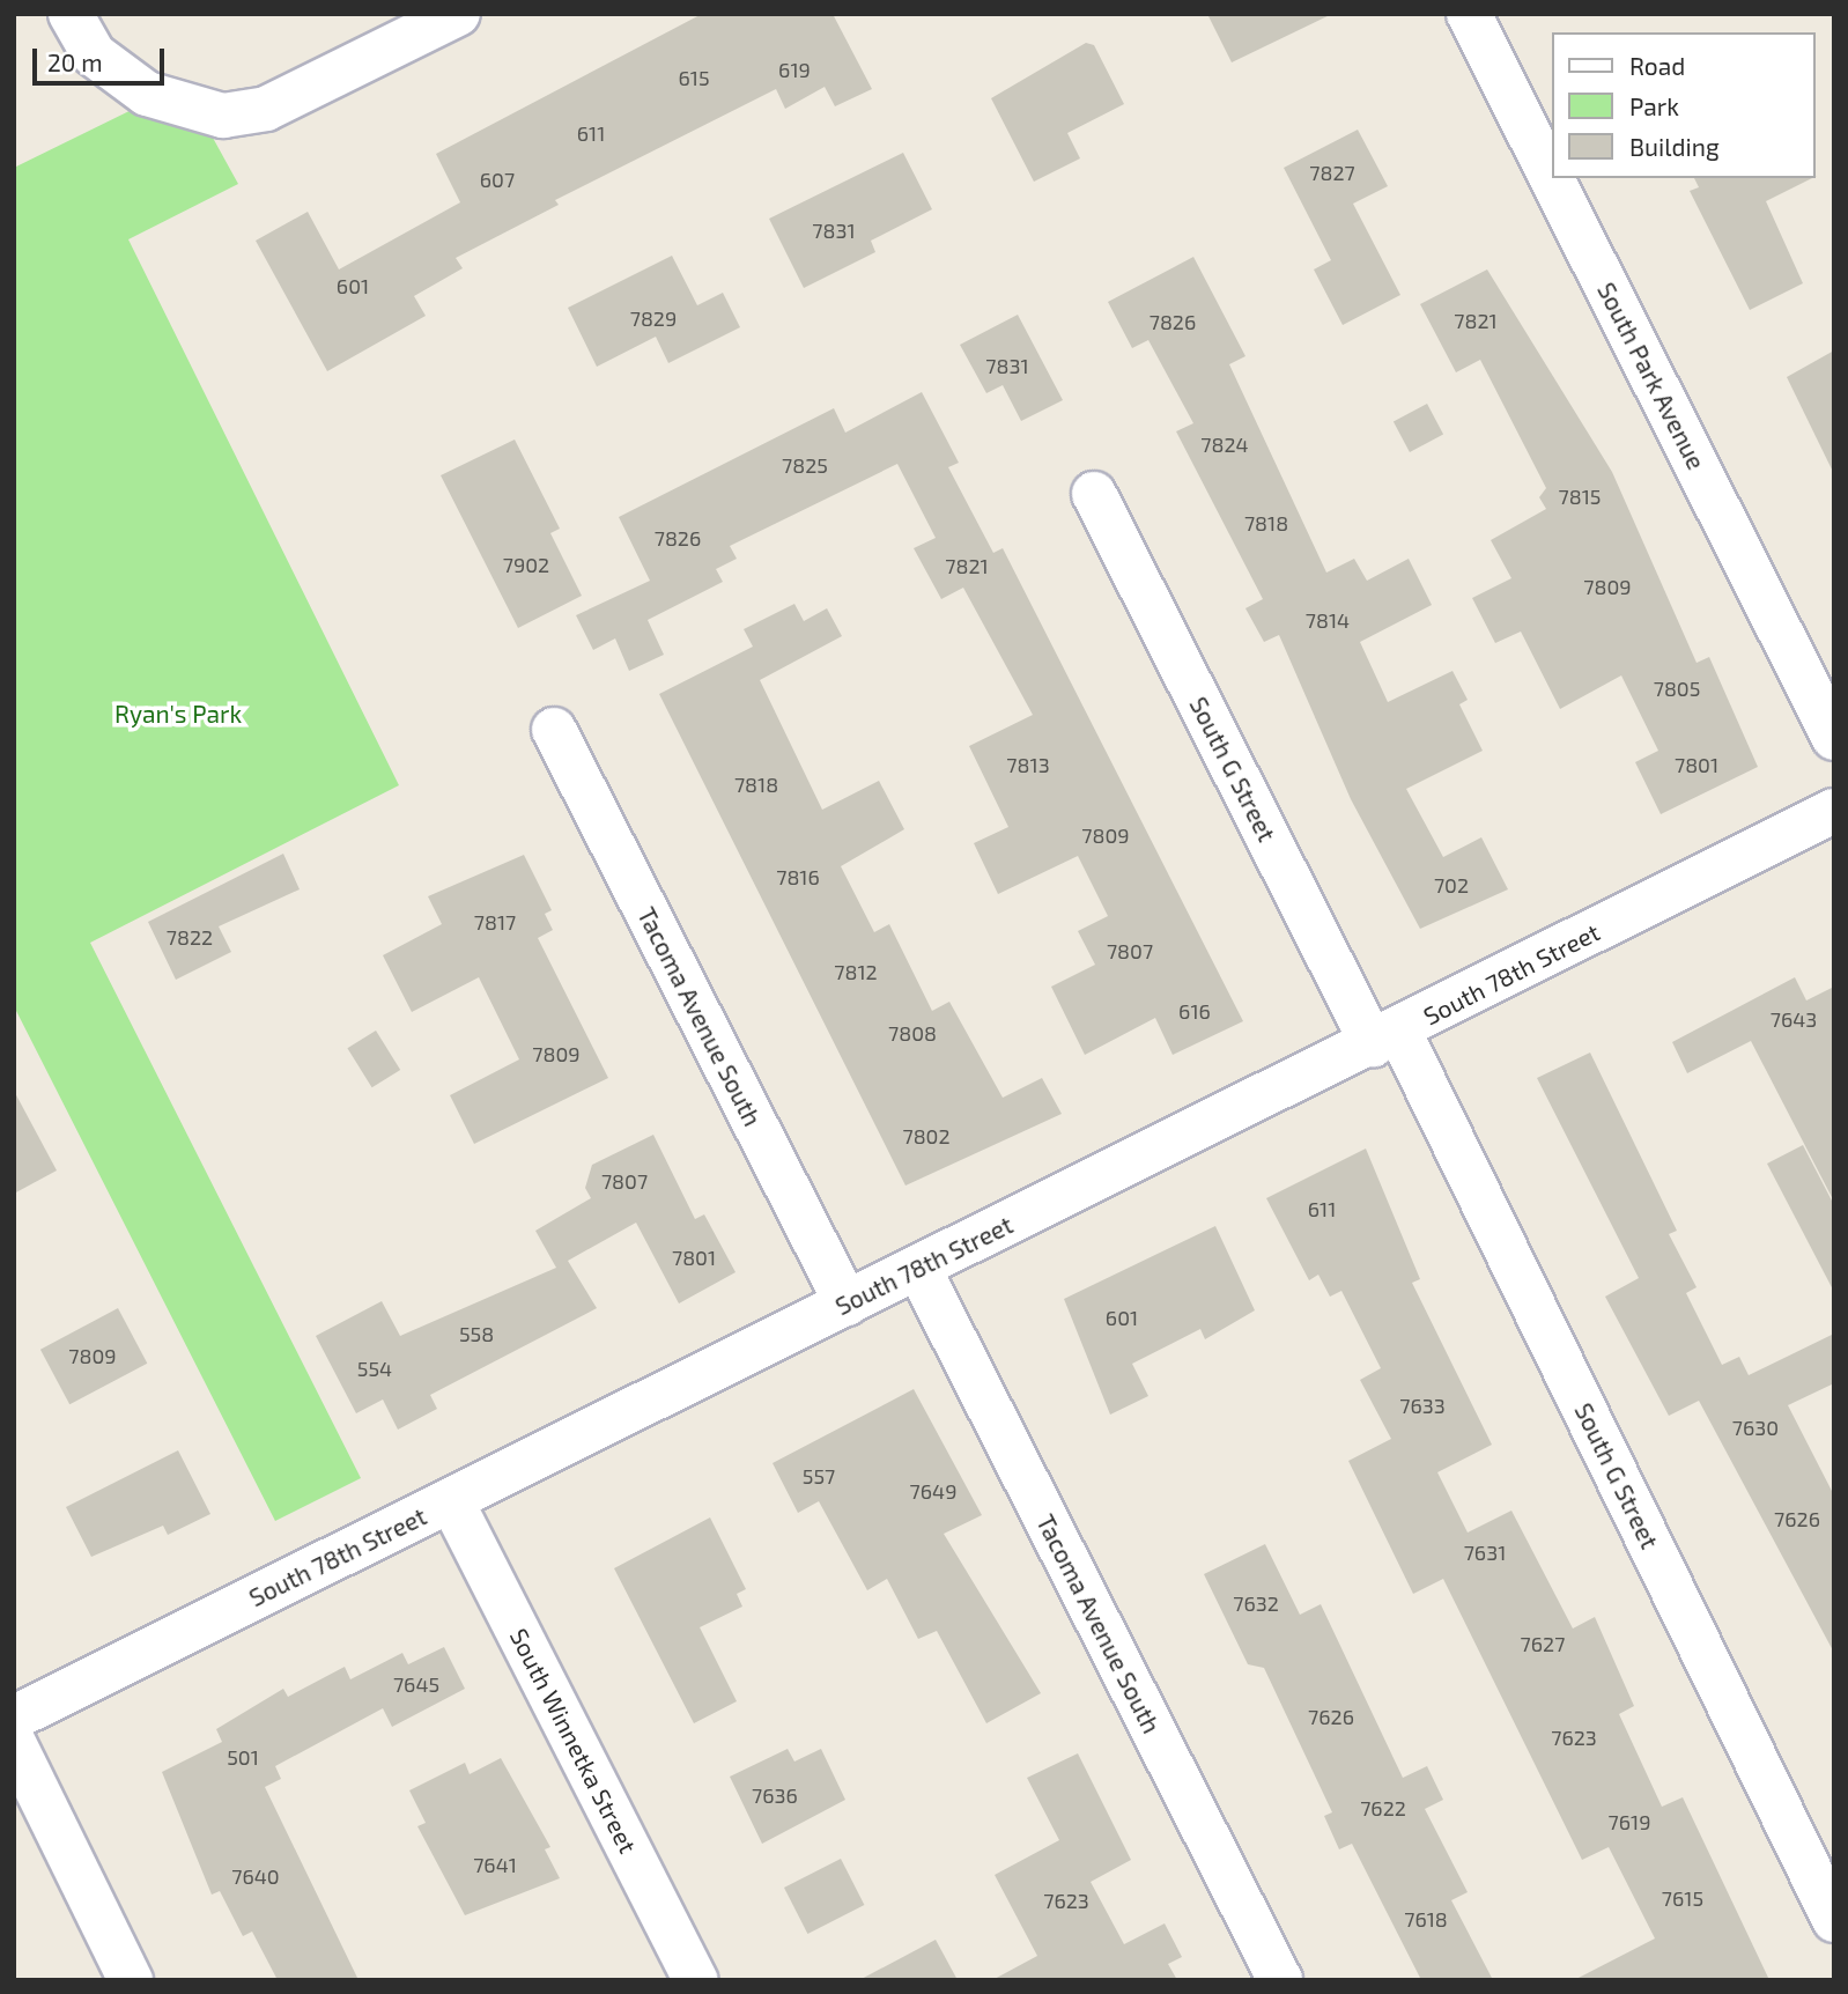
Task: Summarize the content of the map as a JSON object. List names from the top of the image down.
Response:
{
  "streets": {
    "street": [
      "South Park Avenue",
      "South G Street",
      "South 78th Street",
      "Tacoma Avenue South",
      "South Winnetka Street"
    ]
  },
  "crossings": [
    ["South G Street", "South 78th Street"],
    ["South 78th Street", "Tacoma Avenue South"],
    ["South 78th Street", "South Winnetka Street"]
  ],
  "parks": ["Ryan's Park"],
  "house_numbers": [
    "619",
    "615",
    "611",
    "7827",
    "607",
    "7831",
    "601",
    "7829",
    "7821",
    "7826",
    "7831",
    "7824",
    "7825",
    "7815",
    "7818",
    "7826",
    "7902",
    "7821",
    "7809",
    "7814",
    "7805",
    "7813",
    "7801",
    "7818",
    "7809",
    "7816",
    "702",
    "7817",
    "7822",
    "7807",
    "7812",
    "616",
    "7643",
    "7808",
    "7809",
    "7802",
    "7807",
    "611",
    "7801",
    "601",
    "558",
    "7809",
    "554",
    "7633",
    "7630",
    "557",
    "7649",
    "7626",
    "7631",
    "7632",
    "7627",
    "7645",
    "7626",
    "7623",
    "501",
    "7636",
    "7622",
    "7619",
    "7641",
    "7640",
    "7615",
    "7623",
    "7618"
  ],
  "legend": ["Road", "Park", "Building"],
  "scale_bar": "20 m"
}
